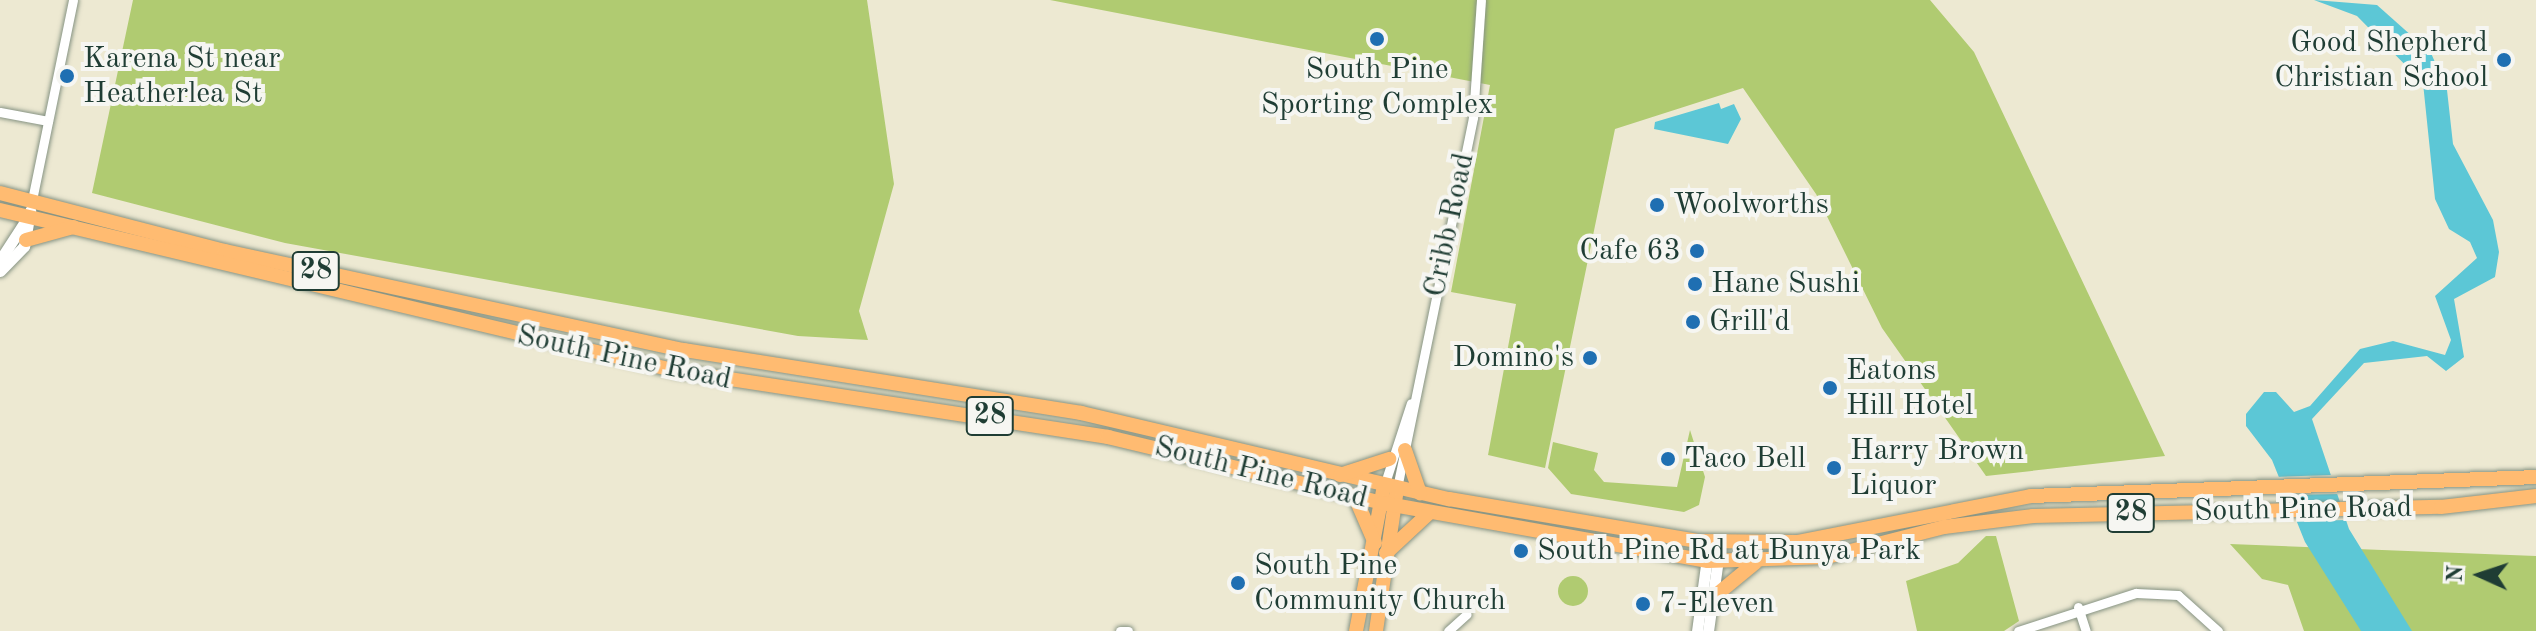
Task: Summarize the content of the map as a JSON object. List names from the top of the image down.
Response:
{
  "streets": {
    "main road": ["Cribb Road", "28", "South Pine Road"]
  },
  "crossings": [
    ["Cribb Road", "South Pine Road"]
  ],
  "places": [
    "South Pine Sporting Complex",
    "Good Shepherd Christian School",
    "Karena St near Heatherlea St",
    "Woolworths",
    "Cafe 63",
    "Hane Sushi",
    "Grill'd",
    "Domino's",
    "Eatons Hill Hotel",
    "Taco Bell",
    "Harry Brown Liquor",
    "South Pine Rd at Bunya Park",
    "South Pine Community Church",
    "7-Eleven"
  ],
  "north": "left"
}
